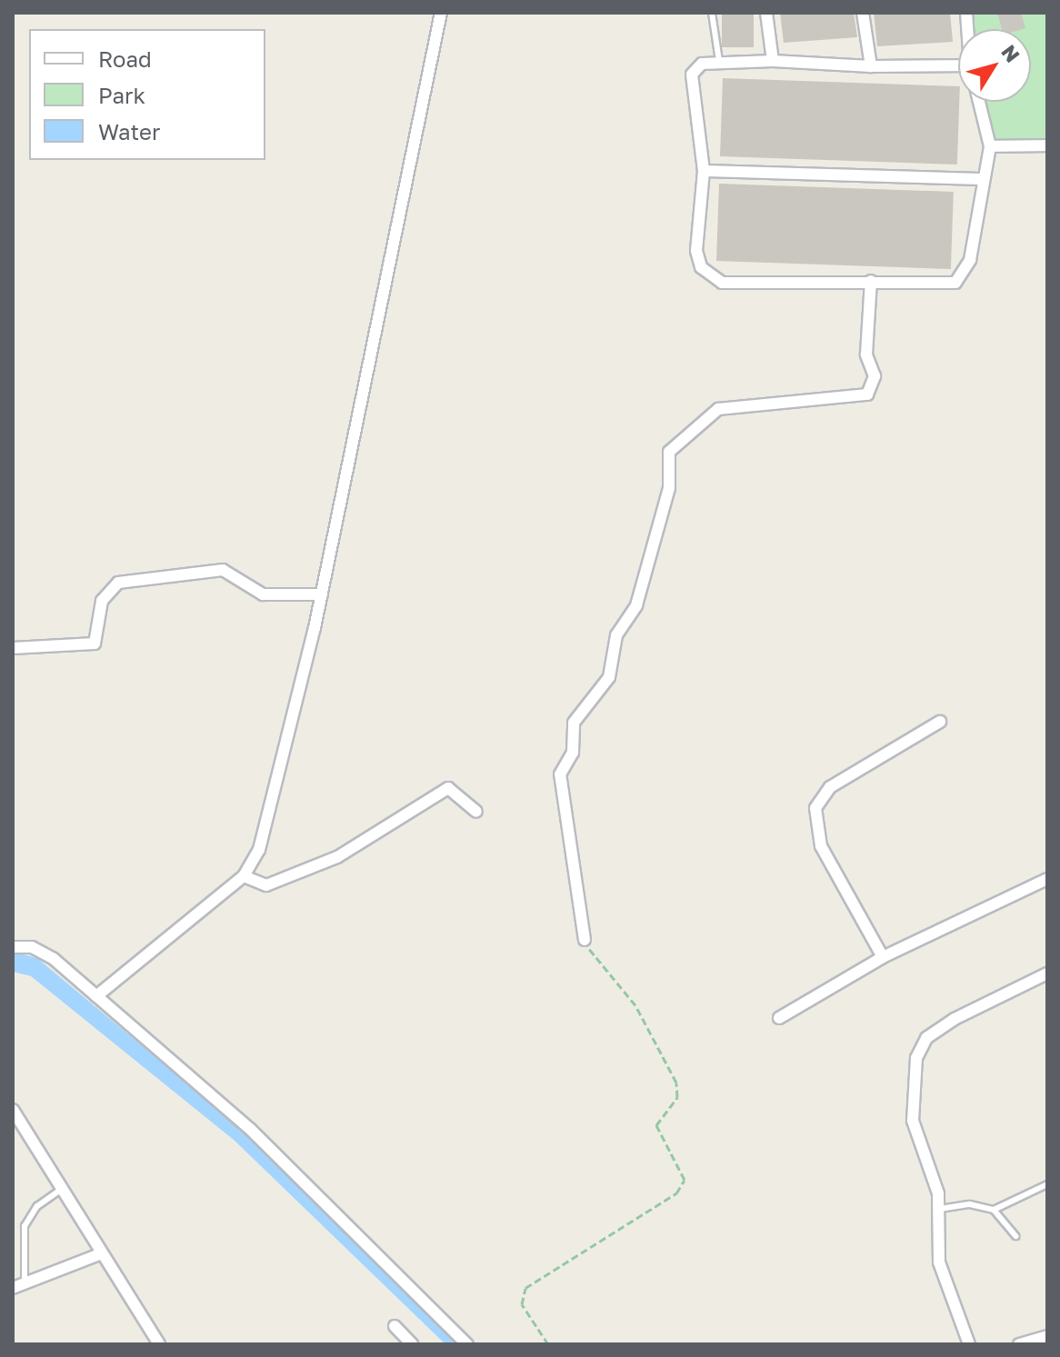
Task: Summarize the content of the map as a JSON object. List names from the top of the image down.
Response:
{
  "legend": ["Road", "Park", "Water"],
  "north": "top right"
}
